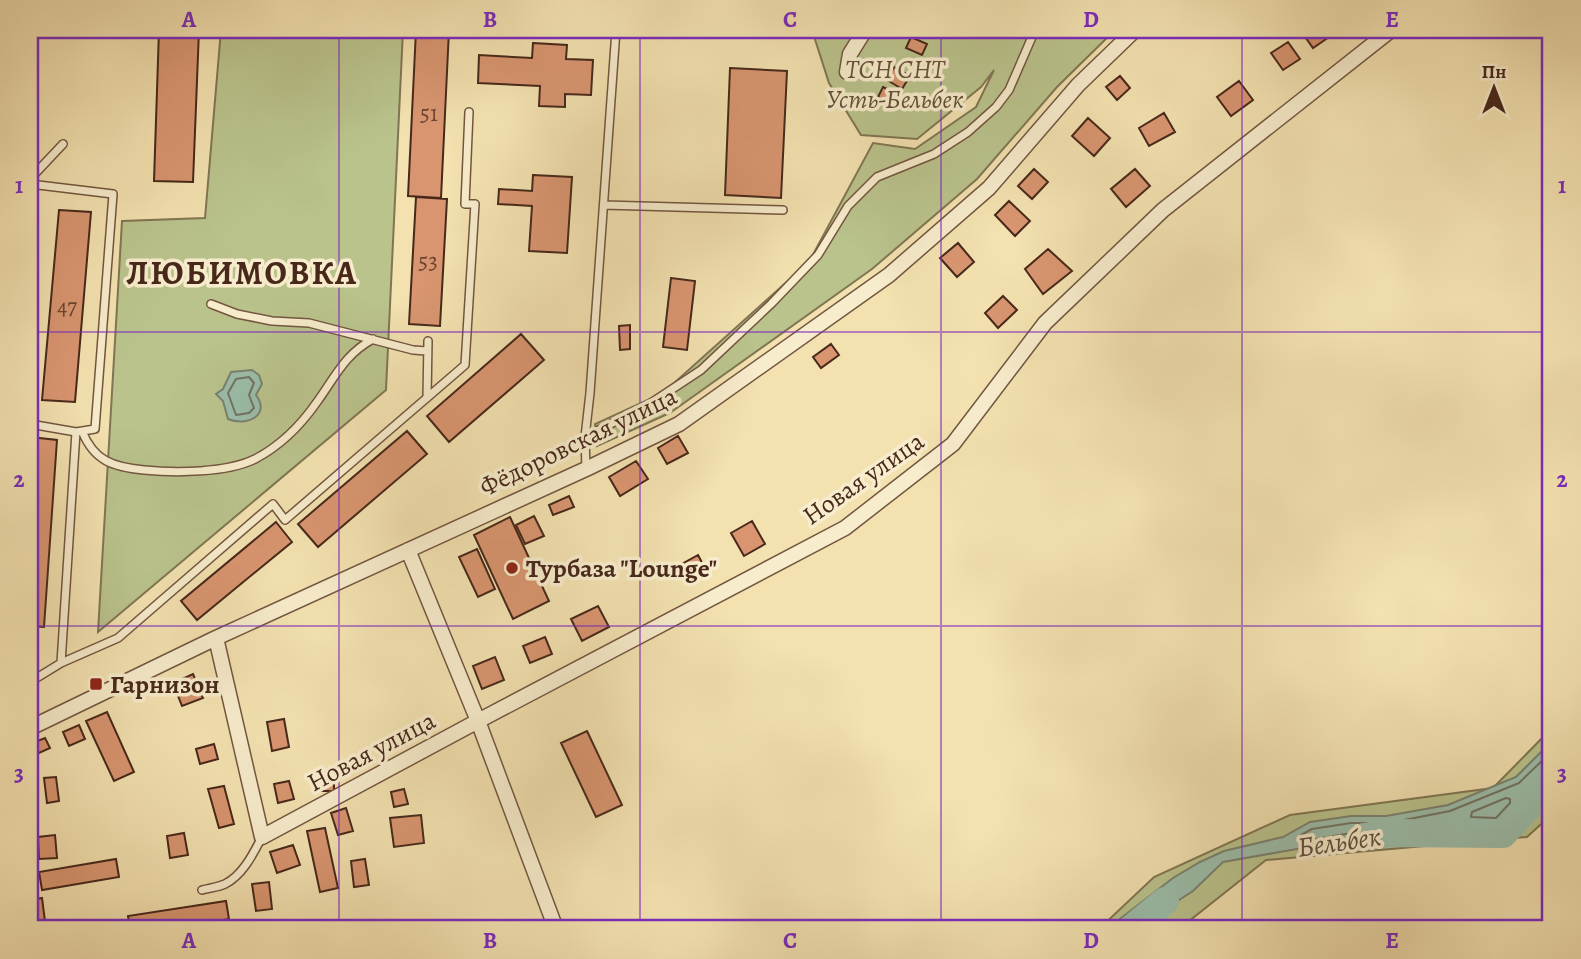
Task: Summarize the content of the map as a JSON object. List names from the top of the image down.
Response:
{
  "streets": {
    "street": ["Фёдоровская улица", "Новая улица"]
  },
  "districts": ["ЛЮБИМОВКА"],
  "water": ["Бельбек"],
  "parks": ["ТСН СНТ Усть-Бельбек"],
  "places": {
    "other": ["Турбаза \"Lounge\""],
    "transit": ["Гарнизон"]
  },
  "house_numbers": ["51", "53", "47"],
  "north": "top",
  "grid": {
    "columns": [
      "A",
      "B",
      "C",
      "D",
      "E"
    ],
    "rows": ["1", "2", "3"]
  }
}
